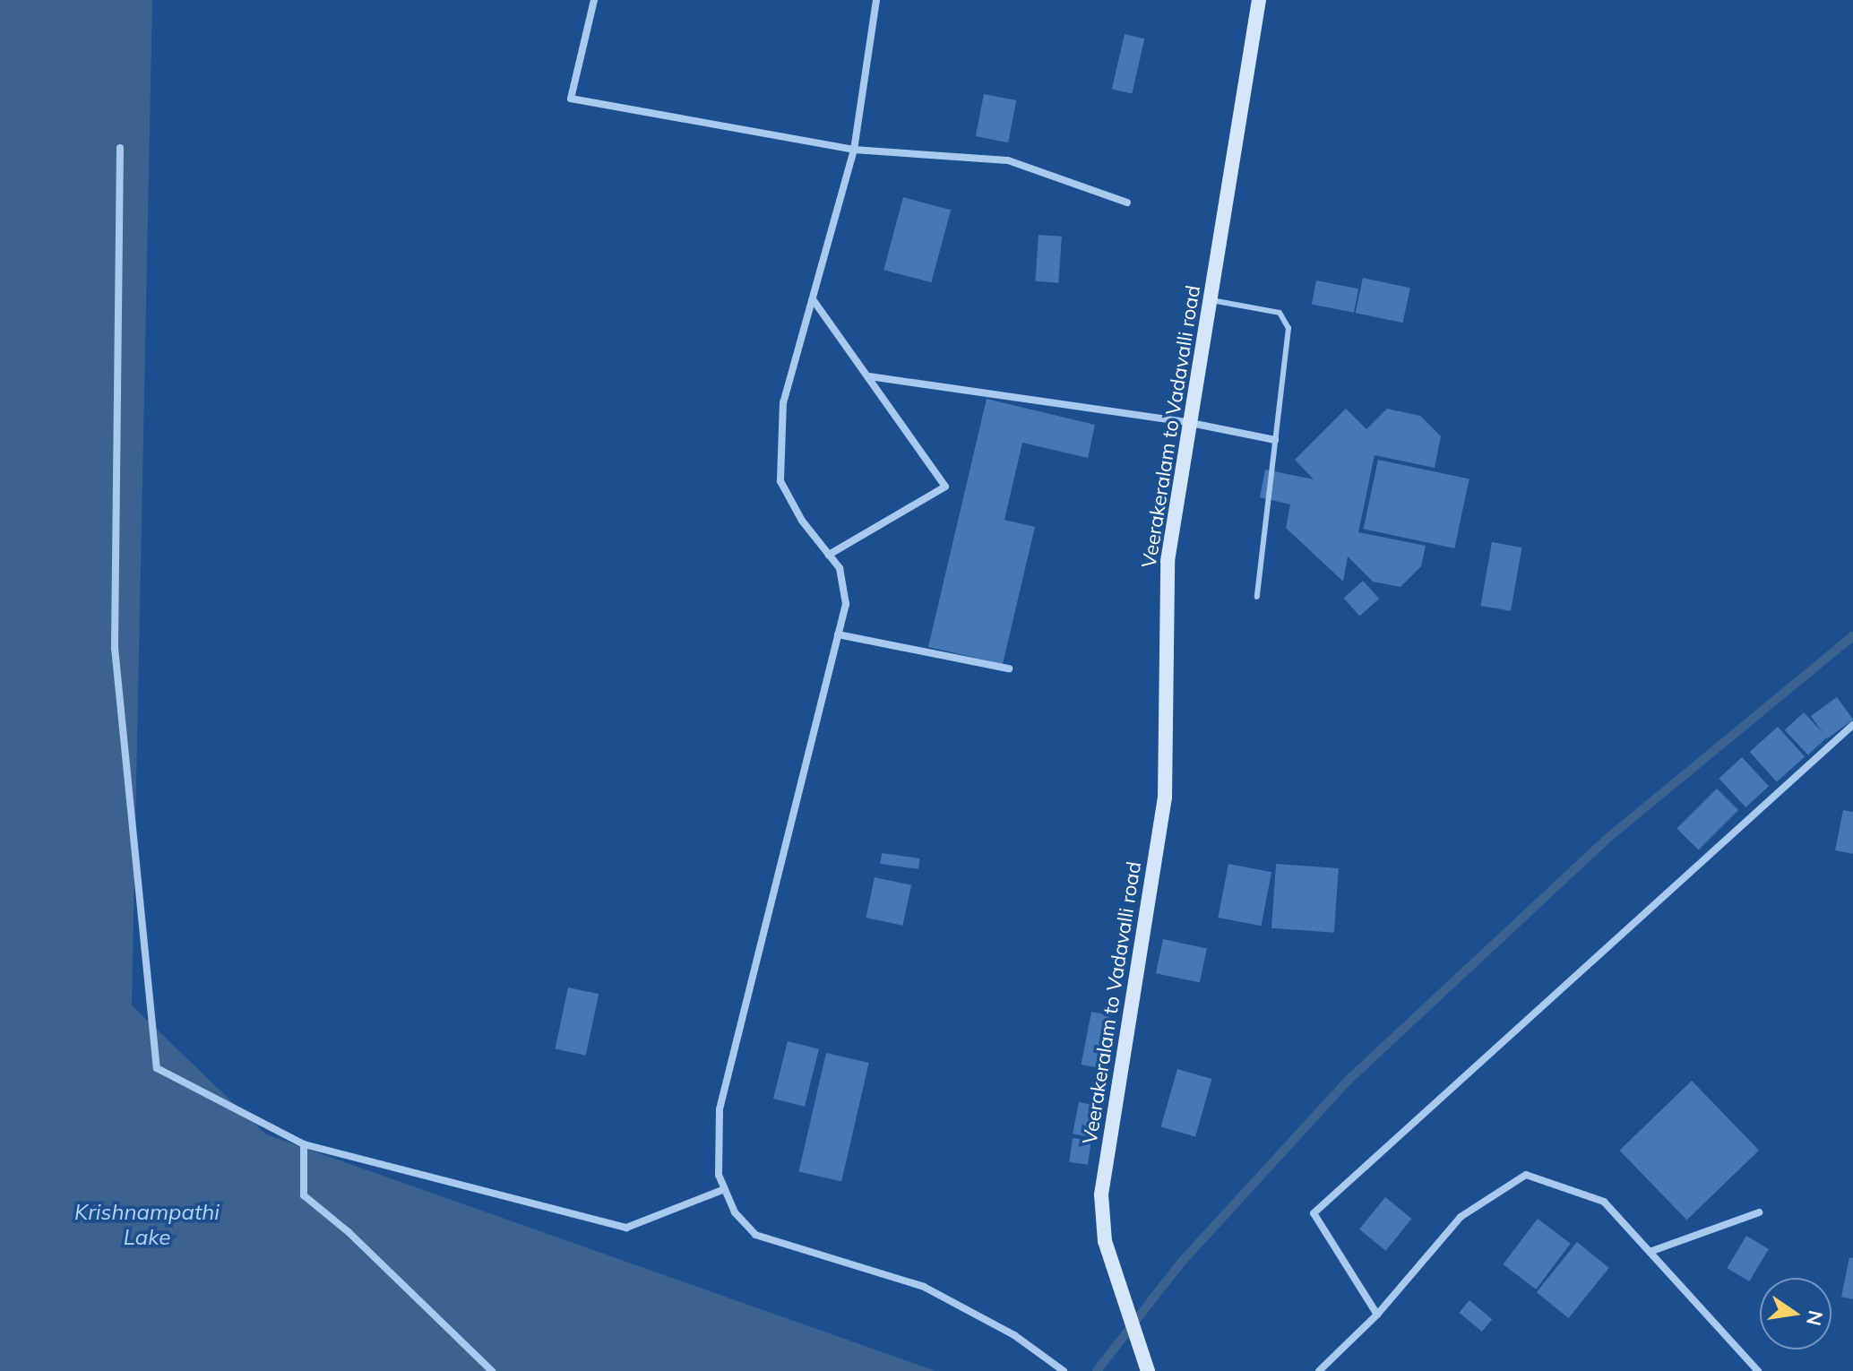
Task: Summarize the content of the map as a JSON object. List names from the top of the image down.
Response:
{
  "streets": {
    "street": ["Veerakeralam to Vadavalli road"]
  },
  "water": ["Krishnampathi Lake"],
  "north": "right"
}
